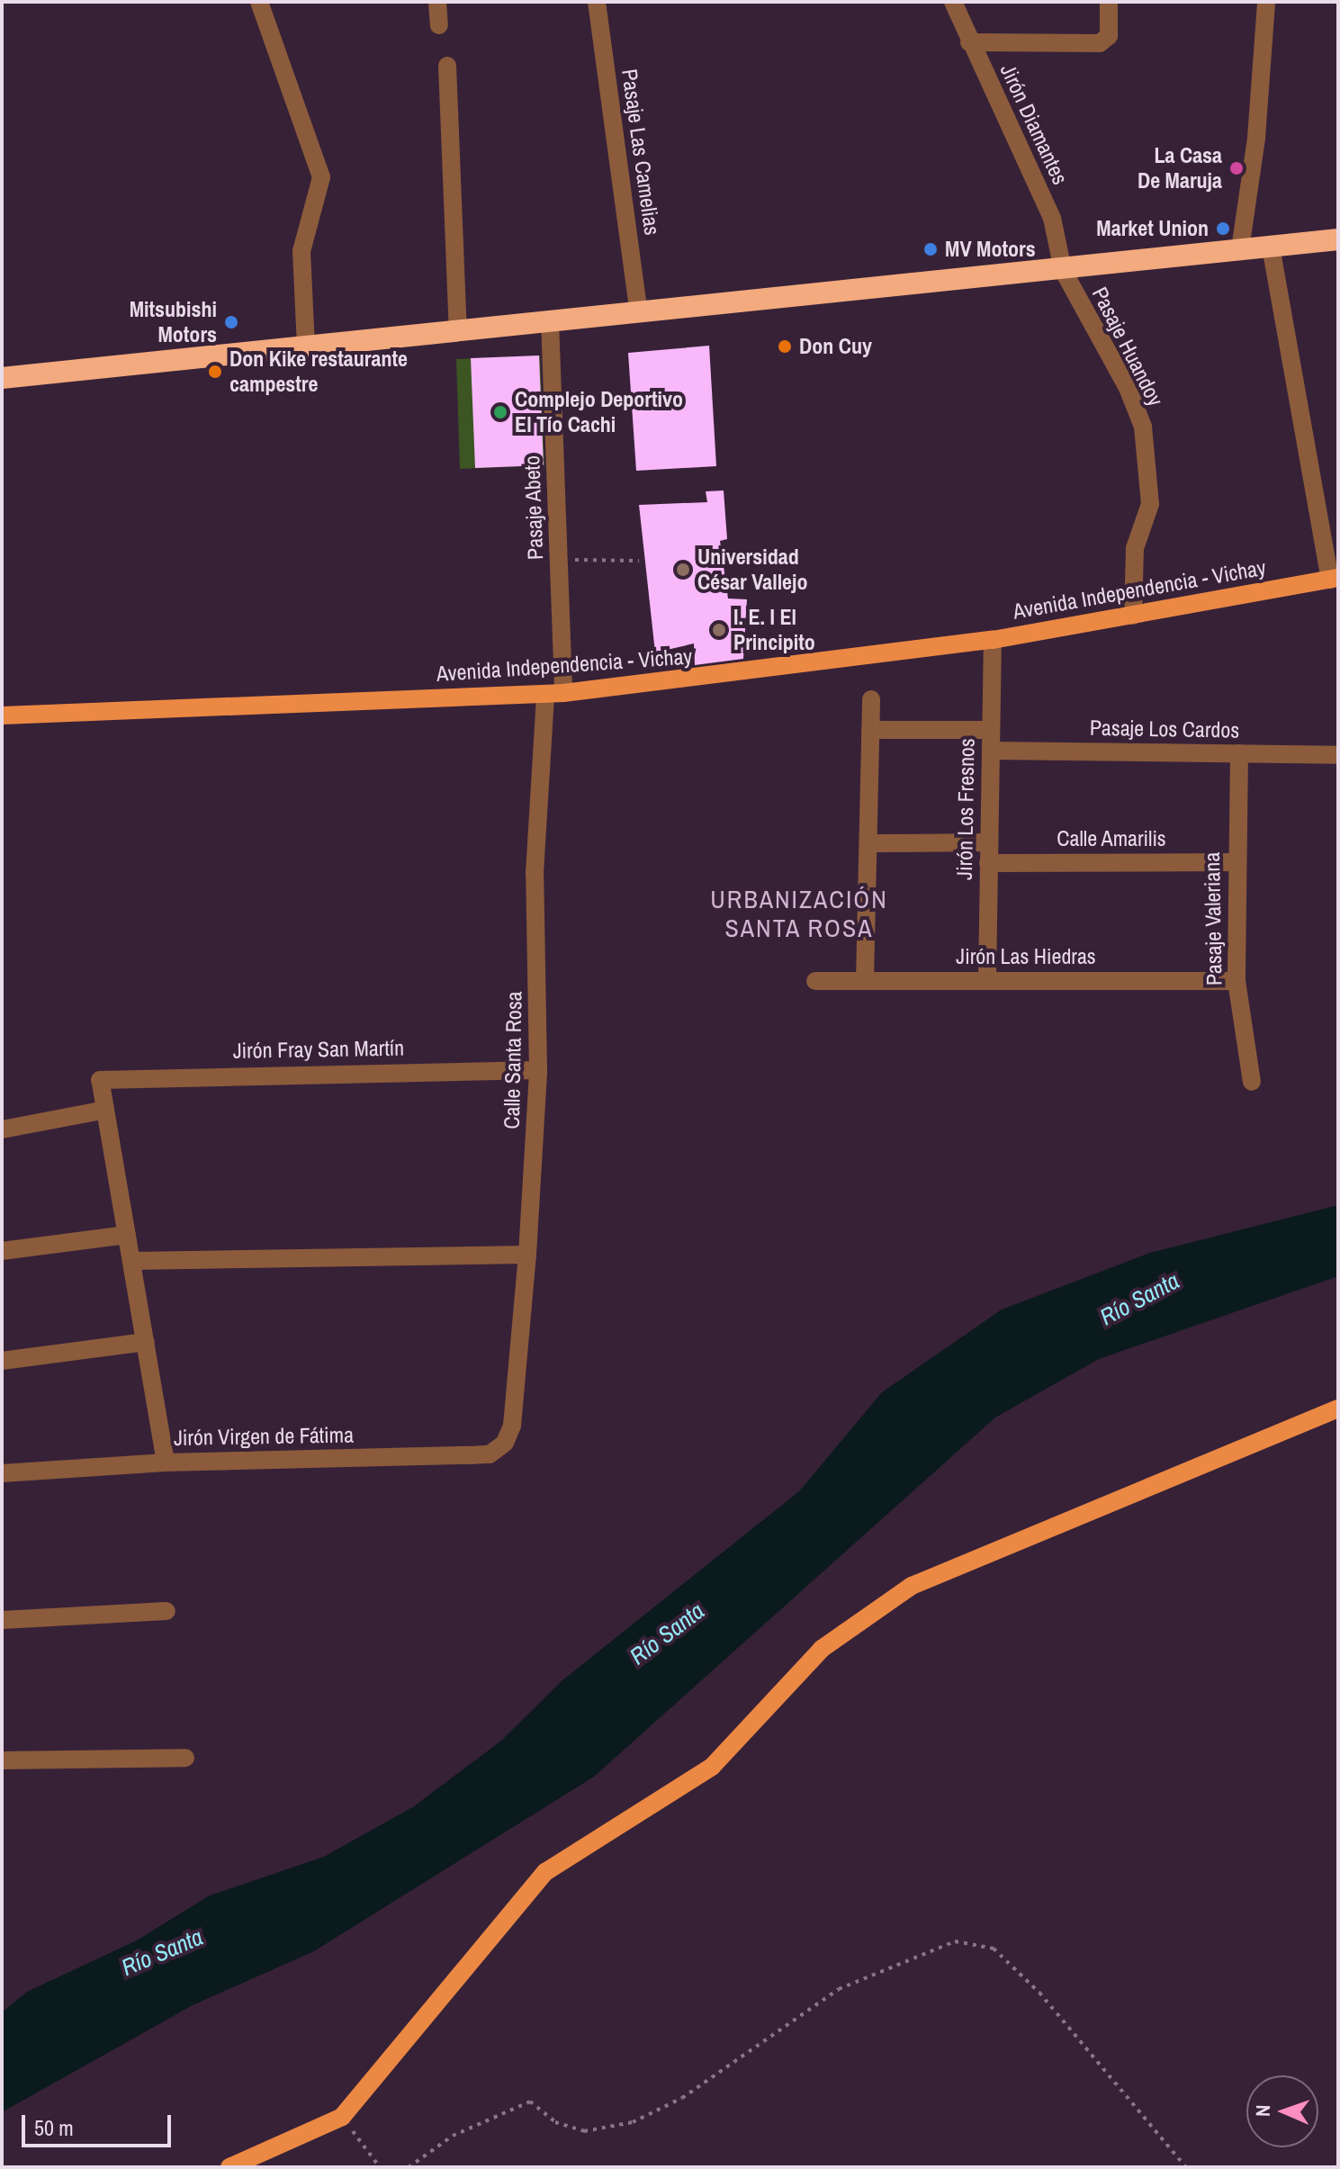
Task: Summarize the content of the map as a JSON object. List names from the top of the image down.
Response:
{
  "streets": {
    "main road": ["Avenida Independencia - Vichay"],
    "street": [
      "Jirón Diamantes",
      "Pasaje Las Camelias",
      "Pasaje Huandoy",
      "Pasaje Abeto",
      "Pasaje Los Cardos",
      "Jirón Los Fresnos",
      "Calle Amarilis",
      "Pasaje Valeriana",
      "Jirón Las Hiedras",
      "Jirón Fray San Martín",
      "Calle Santa Rosa",
      "Jirón Virgen de Fátima"
    ]
  },
  "crossings": [
    ["Jirón Diamantes", "Pasaje Huandoy"],
    ["Pasaje Huandoy", "Avenida Independencia - Vichay"],
    ["Pasaje Abeto", "Avenida Independencia - Vichay"],
    ["Pasaje Abeto", "Calle Santa Rosa"],
    ["Avenida Independencia - Vichay", "Jirón Los Fresnos"],
    ["Avenida Independencia - Vichay", "Calle Santa Rosa"],
    ["Pasaje Los Cardos", "Jirón Los Fresnos"],
    ["Pasaje Los Cardos", "Pasaje Valeriana"],
    ["Jirón Los Fresnos", "Calle Amarilis"],
    ["Jirón Los Fresnos", "Jirón Las Hiedras"],
    ["Calle Amarilis", "Pasaje Valeriana"],
    ["Pasaje Valeriana", "Jirón Las Hiedras"],
    ["Jirón Fray San Martín", "Calle Santa Rosa"],
    ["Calle Santa Rosa", "Jirón Virgen de Fátima"]
  ],
  "districts": ["URBANIZACIÓN SANTA ROSA"],
  "water": ["Río Santa"],
  "places": [
    "La Casa De Maruja",
    "Market Union",
    "MV Motors",
    "Mitsubishi Motors",
    "Don Cuy",
    "Don Kike restaurante campestre",
    "Complejo Deportivo El Tío Cachi",
    "Universidad César Vallejo",
    "I. E. I El Principito"
  ],
  "scale_bar": "50 m",
  "north": "left"
}
